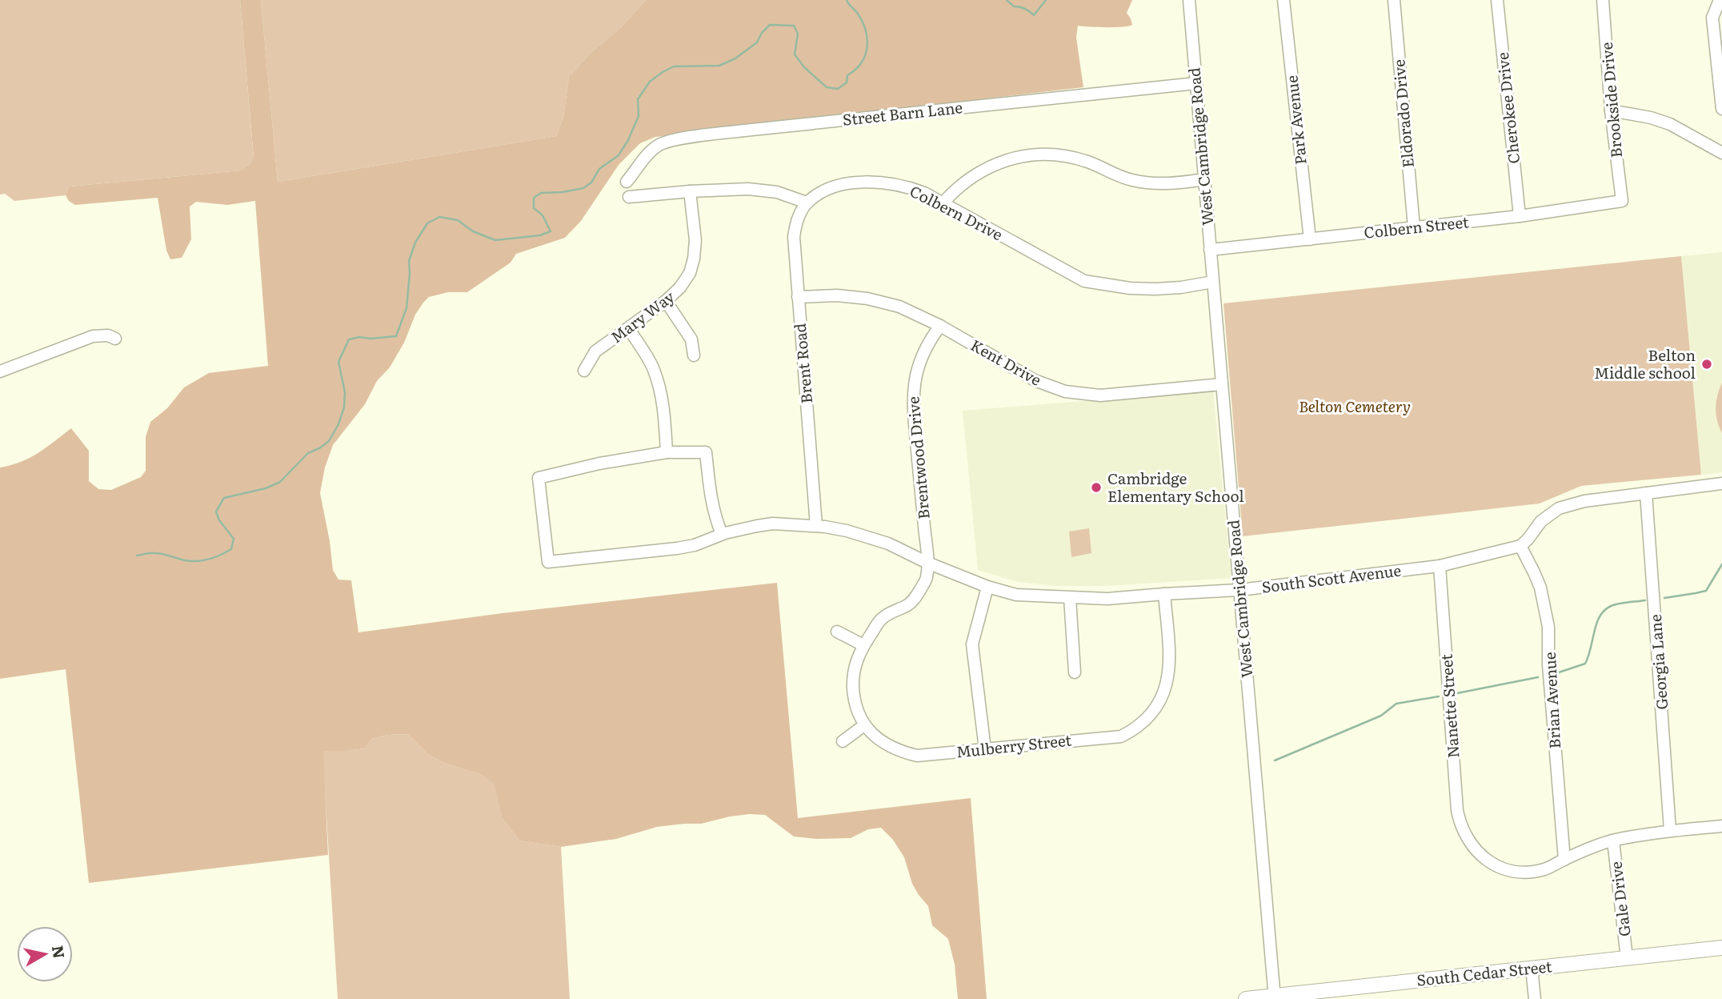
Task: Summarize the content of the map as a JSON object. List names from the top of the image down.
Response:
{
  "streets": {
    "main road": ["South Cedar Street"],
    "street": [
      "Brookside Drive",
      "Cherokee Drive",
      "Street Barn Lane",
      "Eldorado Drive",
      "Park Avenue",
      "West Cambridge Road",
      "Colbern Drive",
      "Colbern Street",
      "Mary Way",
      "Kent Drive",
      "Brent Road",
      "Brentwood Drive",
      "South Scott Avenue",
      "Georgia Lane",
      "Brian Avenue",
      "Nanette Street",
      "Mulberry Street",
      "Gale Drive"
    ]
  },
  "crossings": [
    ["Brookside Drive", "Colbern Street"],
    ["Cherokee Drive", "Colbern Street"],
    ["Street Barn Lane", "West Cambridge Road"],
    ["Eldorado Drive", "Colbern Street"],
    ["Park Avenue", "Colbern Street"],
    ["West Cambridge Road", "Colbern Drive"],
    ["West Cambridge Road", "Colbern Street"],
    ["West Cambridge Road", "Kent Drive"],
    ["West Cambridge Road", "South Scott Avenue"],
    ["West Cambridge Road", "South Cedar Street"],
    ["Colbern Drive", "Brent Road"],
    ["Kent Drive", "Brent Road"],
    ["Kent Drive", "Brentwood Drive"],
    ["Brentwood Drive", "South Scott Avenue"],
    ["Brentwood Drive", "Mulberry Street"],
    ["South Scott Avenue", "Brian Avenue"],
    ["South Scott Avenue", "Nanette Street"],
    ["South Scott Avenue", "Mulberry Street"],
    ["Brian Avenue", "Nanette Street"],
    ["Gale Drive", "South Cedar Street"]
  ],
  "parks": ["Belton Cemetery"],
  "places": ["Belton Middle school", "Cambridge Elementary School"],
  "north": "right"
}
